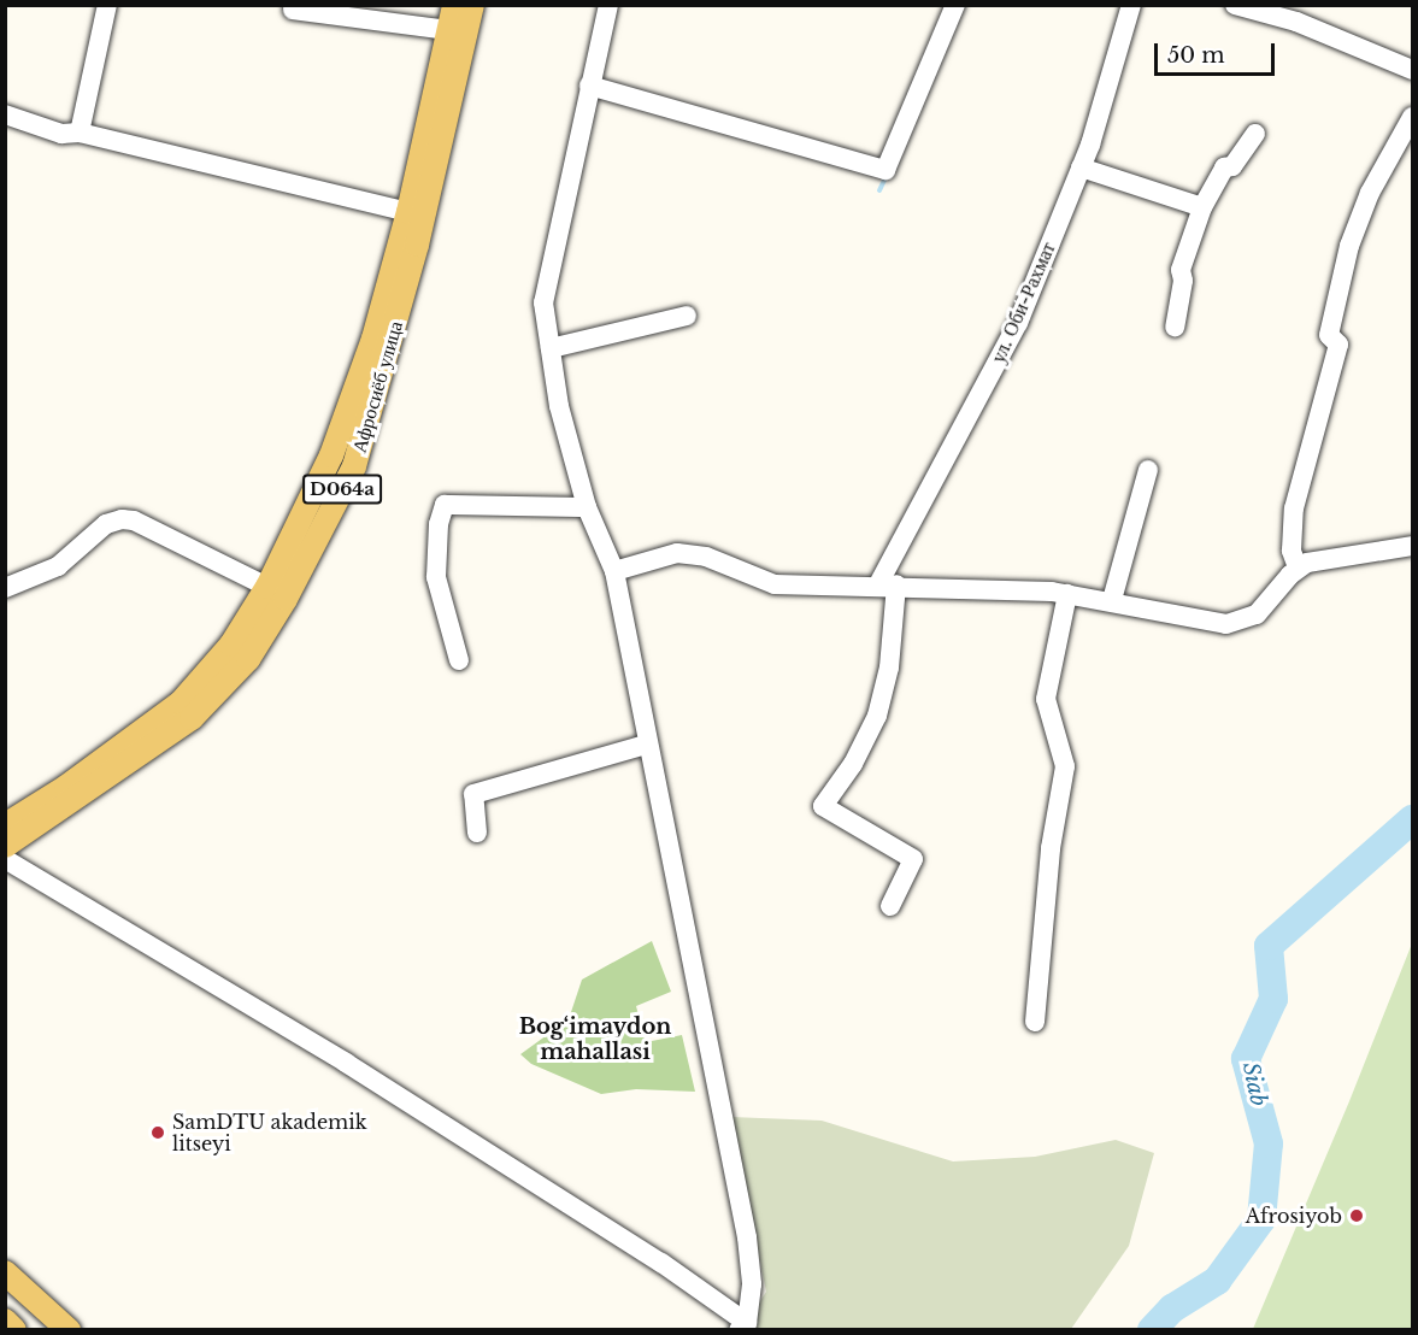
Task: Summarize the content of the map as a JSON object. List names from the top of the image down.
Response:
{
  "streets": {
    "main road": ["Афросиёб улица", "D064a"],
    "street": ["ул. Оби-Рахмат"]
  },
  "districts": ["Bog‘imaydon mahallasi"],
  "water": ["Siab"],
  "places": ["SamDTU akademik litseyi", "Afrosiyob"],
  "scale_bar": "50 m"
}
